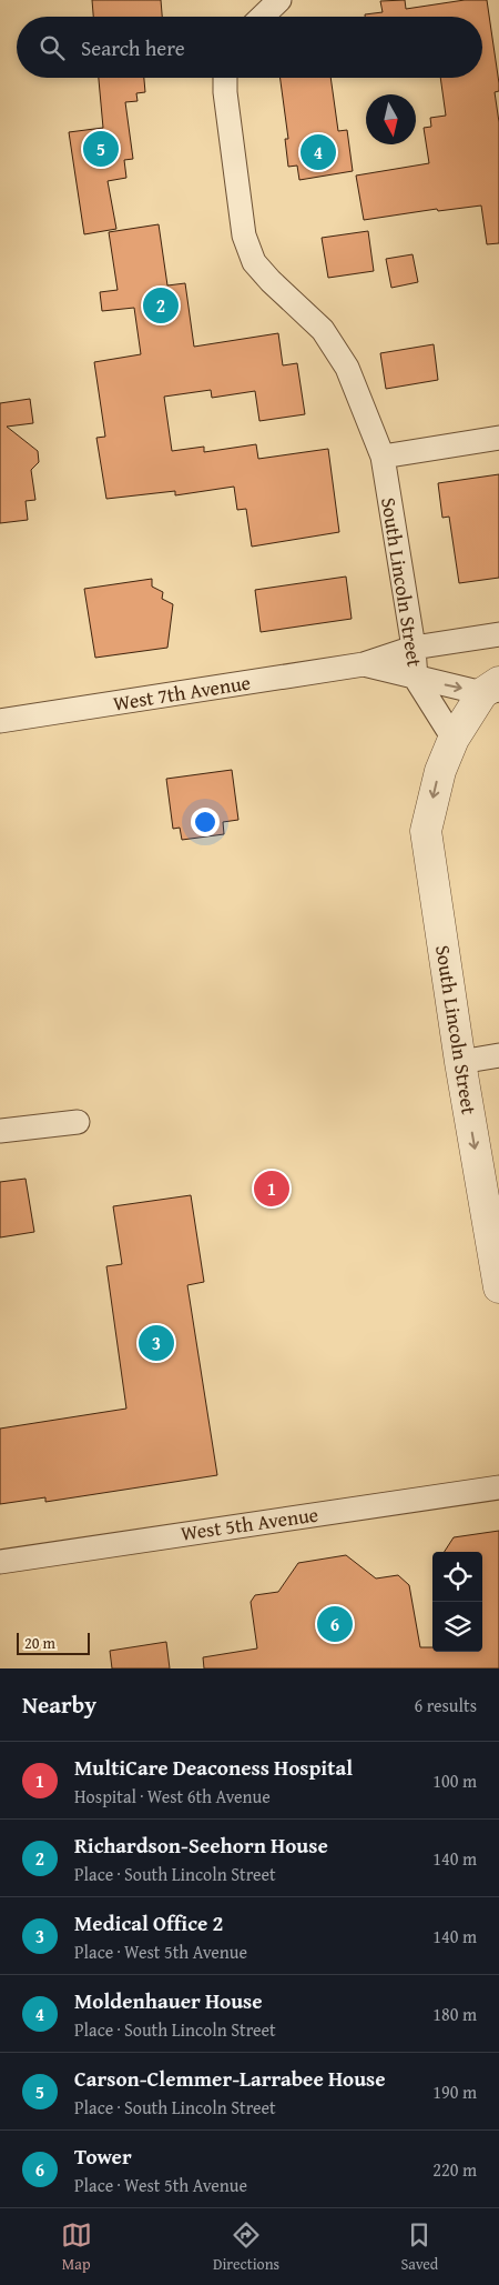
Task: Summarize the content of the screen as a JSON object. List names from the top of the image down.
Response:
{
  "streets": {
    "street": ["South Lincoln Street", "West 7th Avenue", "West 5th Avenue"]
  },
  "crossings": [
    ["South Lincoln Street", "West 7th Avenue"]
  ],
  "one_way": ["South Lincoln Street"],
  "scale_bar": "20 m",
  "north": "bottom",
  "page": {
    "search": "Search here",
    "pins": [
      "5",
      "4",
      "2",
      "1",
      "3",
      "6"
    ],
    "scale": "20 m",
    "heading": ["Nearby", "6 results"],
    "list": [
      {
        "mark": "1",
        "name": "MultiCare Deaconess Hospital",
        "note": "Hospital · West 6th Avenue",
        "value": "100 m"
      },
      {
        "mark": "2",
        "name": "Richardson-Seehorn House",
        "note": "Place · South Lincoln Street",
        "value": "140 m"
      },
      {
        "mark": "3",
        "name": "Medical Office 2",
        "note": "Place · West 5th Avenue",
        "value": "140 m"
      },
      {
        "mark": "4",
        "name": "Moldenhauer House",
        "note": "Place · South Lincoln Street",
        "value": "180 m"
      },
      {
        "mark": "5",
        "name": "Carson-Clemmer-Larrabee House",
        "note": "Place · South Lincoln Street",
        "value": "190 m"
      },
      {
        "mark": "6",
        "name": "Tower",
        "note": "Place · West 5th Avenue",
        "value": "220 m"
      }
    ],
    "nav": ["Map", "Directions", "Saved"]
  }
}
